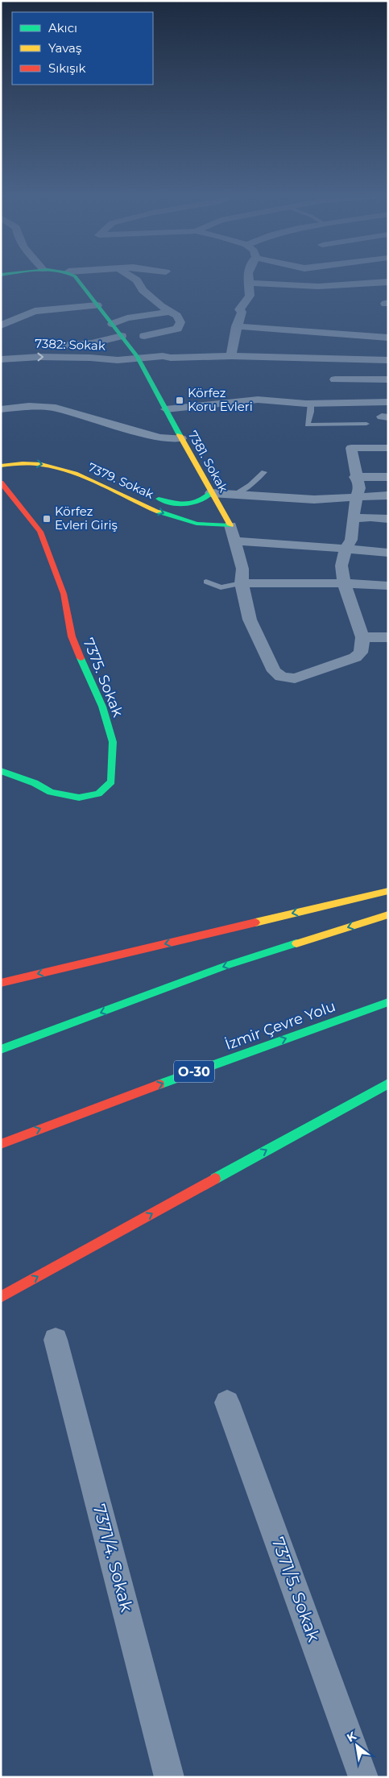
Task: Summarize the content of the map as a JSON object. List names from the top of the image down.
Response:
{
  "streets": {
    "main road": [
      "7381. Sokak",
      "7379. Sokak",
      "7375. Sokak",
      "İzmir Çevre Yolu",
      "O-30"
    ],
    "street": ["7382: Sokak", "7371/4. Sokak", "7371/5. Sokak"]
  },
  "crossings": [
    ["7382: Sokak", "7381. Sokak"],
    ["7381. Sokak", "7379. Sokak"]
  ],
  "one_way": ["7379. Sokak", "İzmir Çevre Yolu"],
  "places": {
    "transit": ["Körfez Koru Evleri", "Körfez Evleri Giriş"]
  },
  "legend": ["Akıcı", "Yavaş", "Sıkışık"],
  "north": "top left"
}
